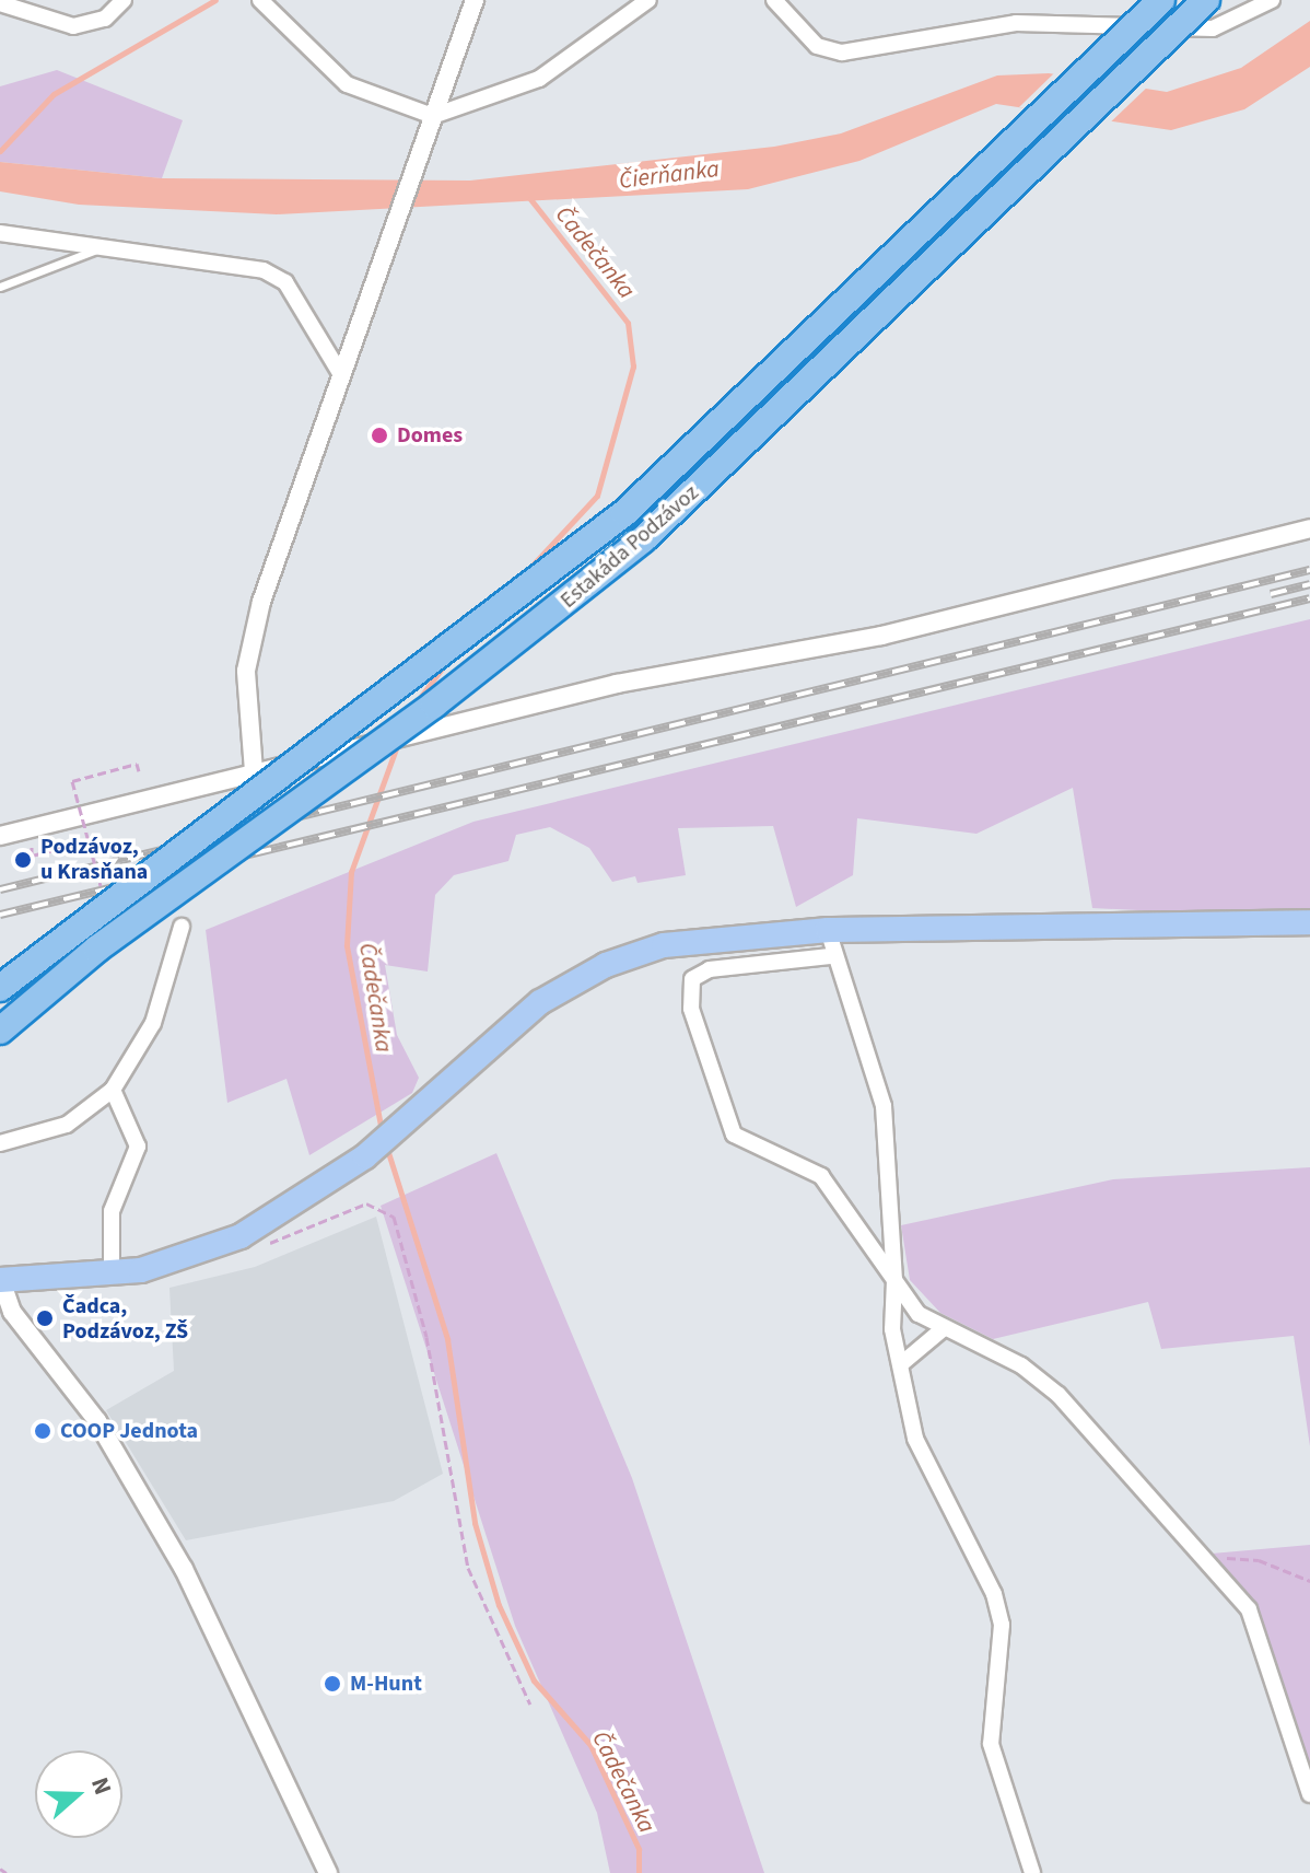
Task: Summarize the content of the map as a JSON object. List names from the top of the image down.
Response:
{
  "streets": {
    "highway": ["Estakáda Podzávoz"]
  },
  "water": ["Čierňanka", "Čadečanka"],
  "places": [
    "Domes",
    "Podzávoz, u Krasňana",
    "Čadca, Podzávoz, ZŠ",
    "COOP Jednota",
    "M-Hunt"
  ],
  "north": "right"
}
